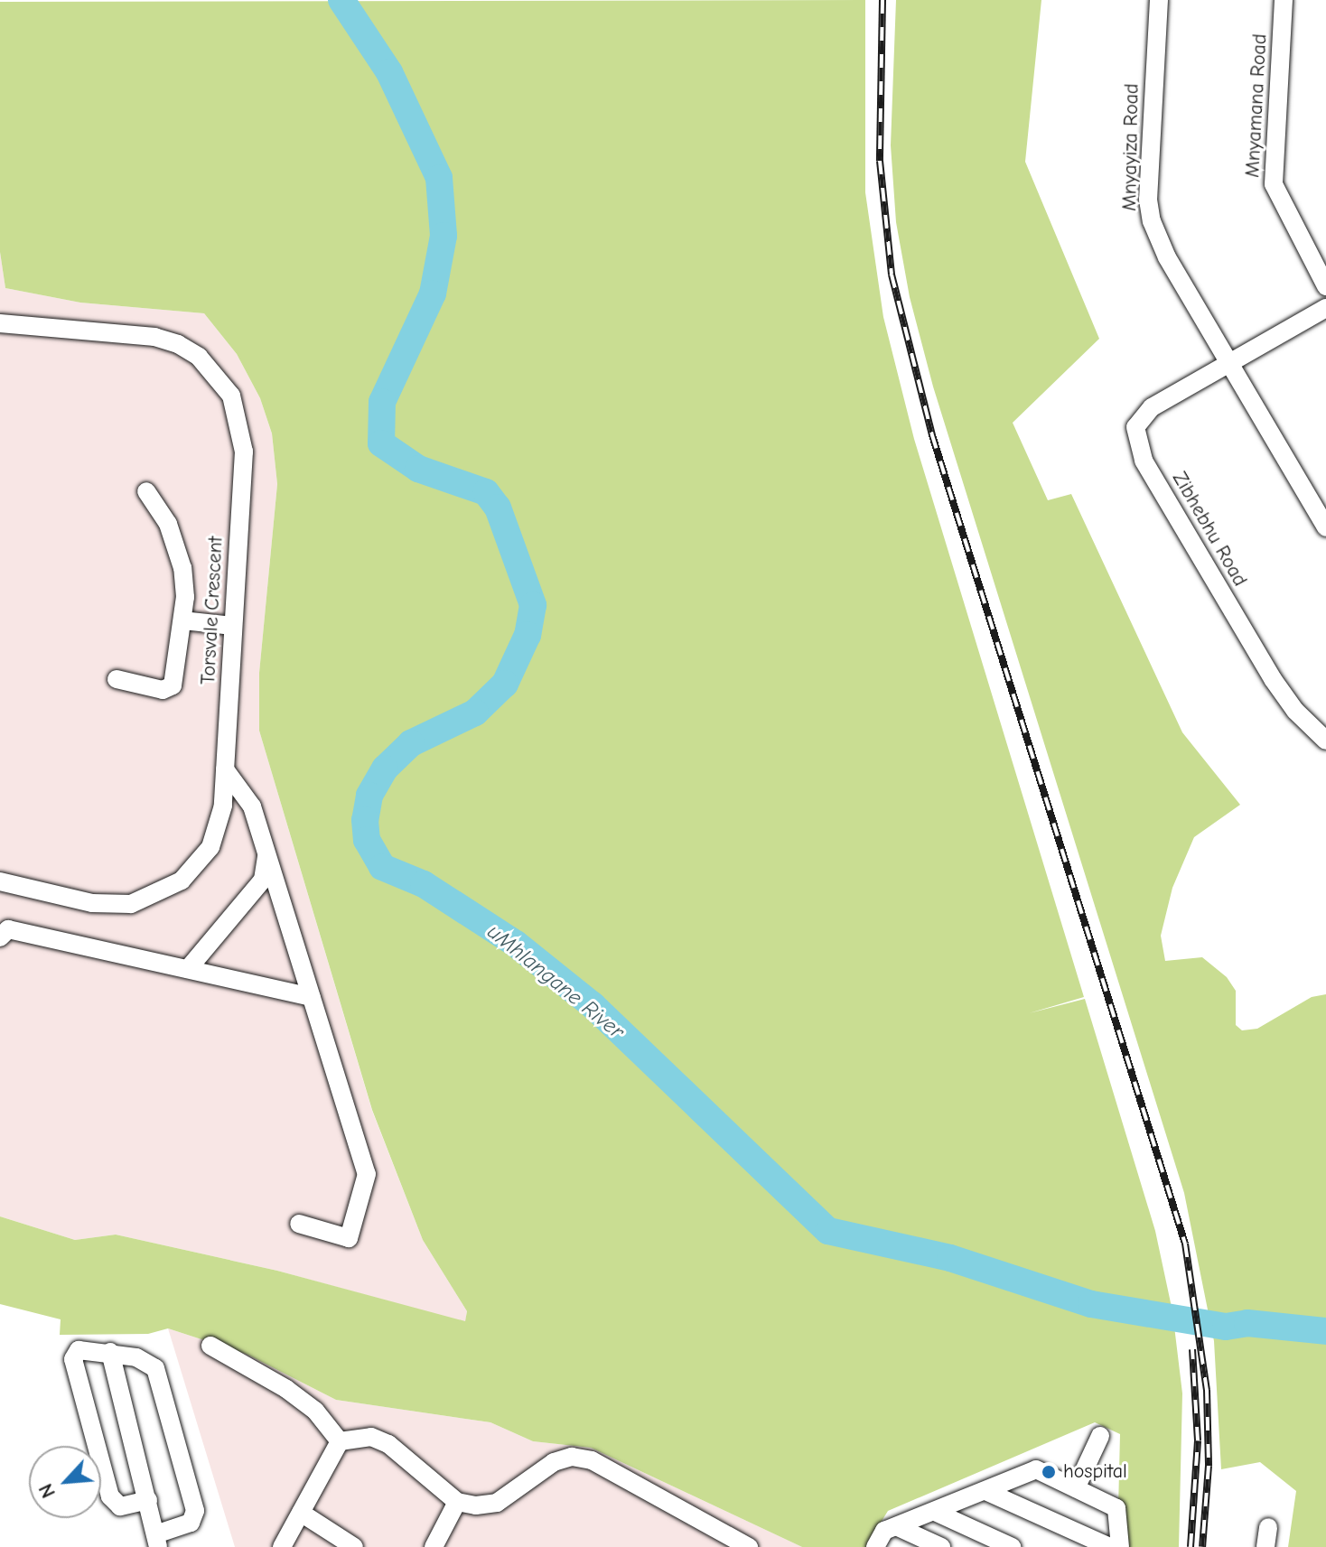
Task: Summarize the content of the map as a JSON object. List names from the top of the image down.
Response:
{
  "streets": {
    "street": [
      "Mnyamana Road",
      "Mnyayiza Road",
      "Zibhebhu Road",
      "Torsvale Crescent"
    ]
  },
  "crossings": [
    ["Mnyayiza Road", "Zibhebhu Road"]
  ],
  "water": ["uMhlangane River"],
  "places": ["hospital"],
  "north": "bottom left"
}
